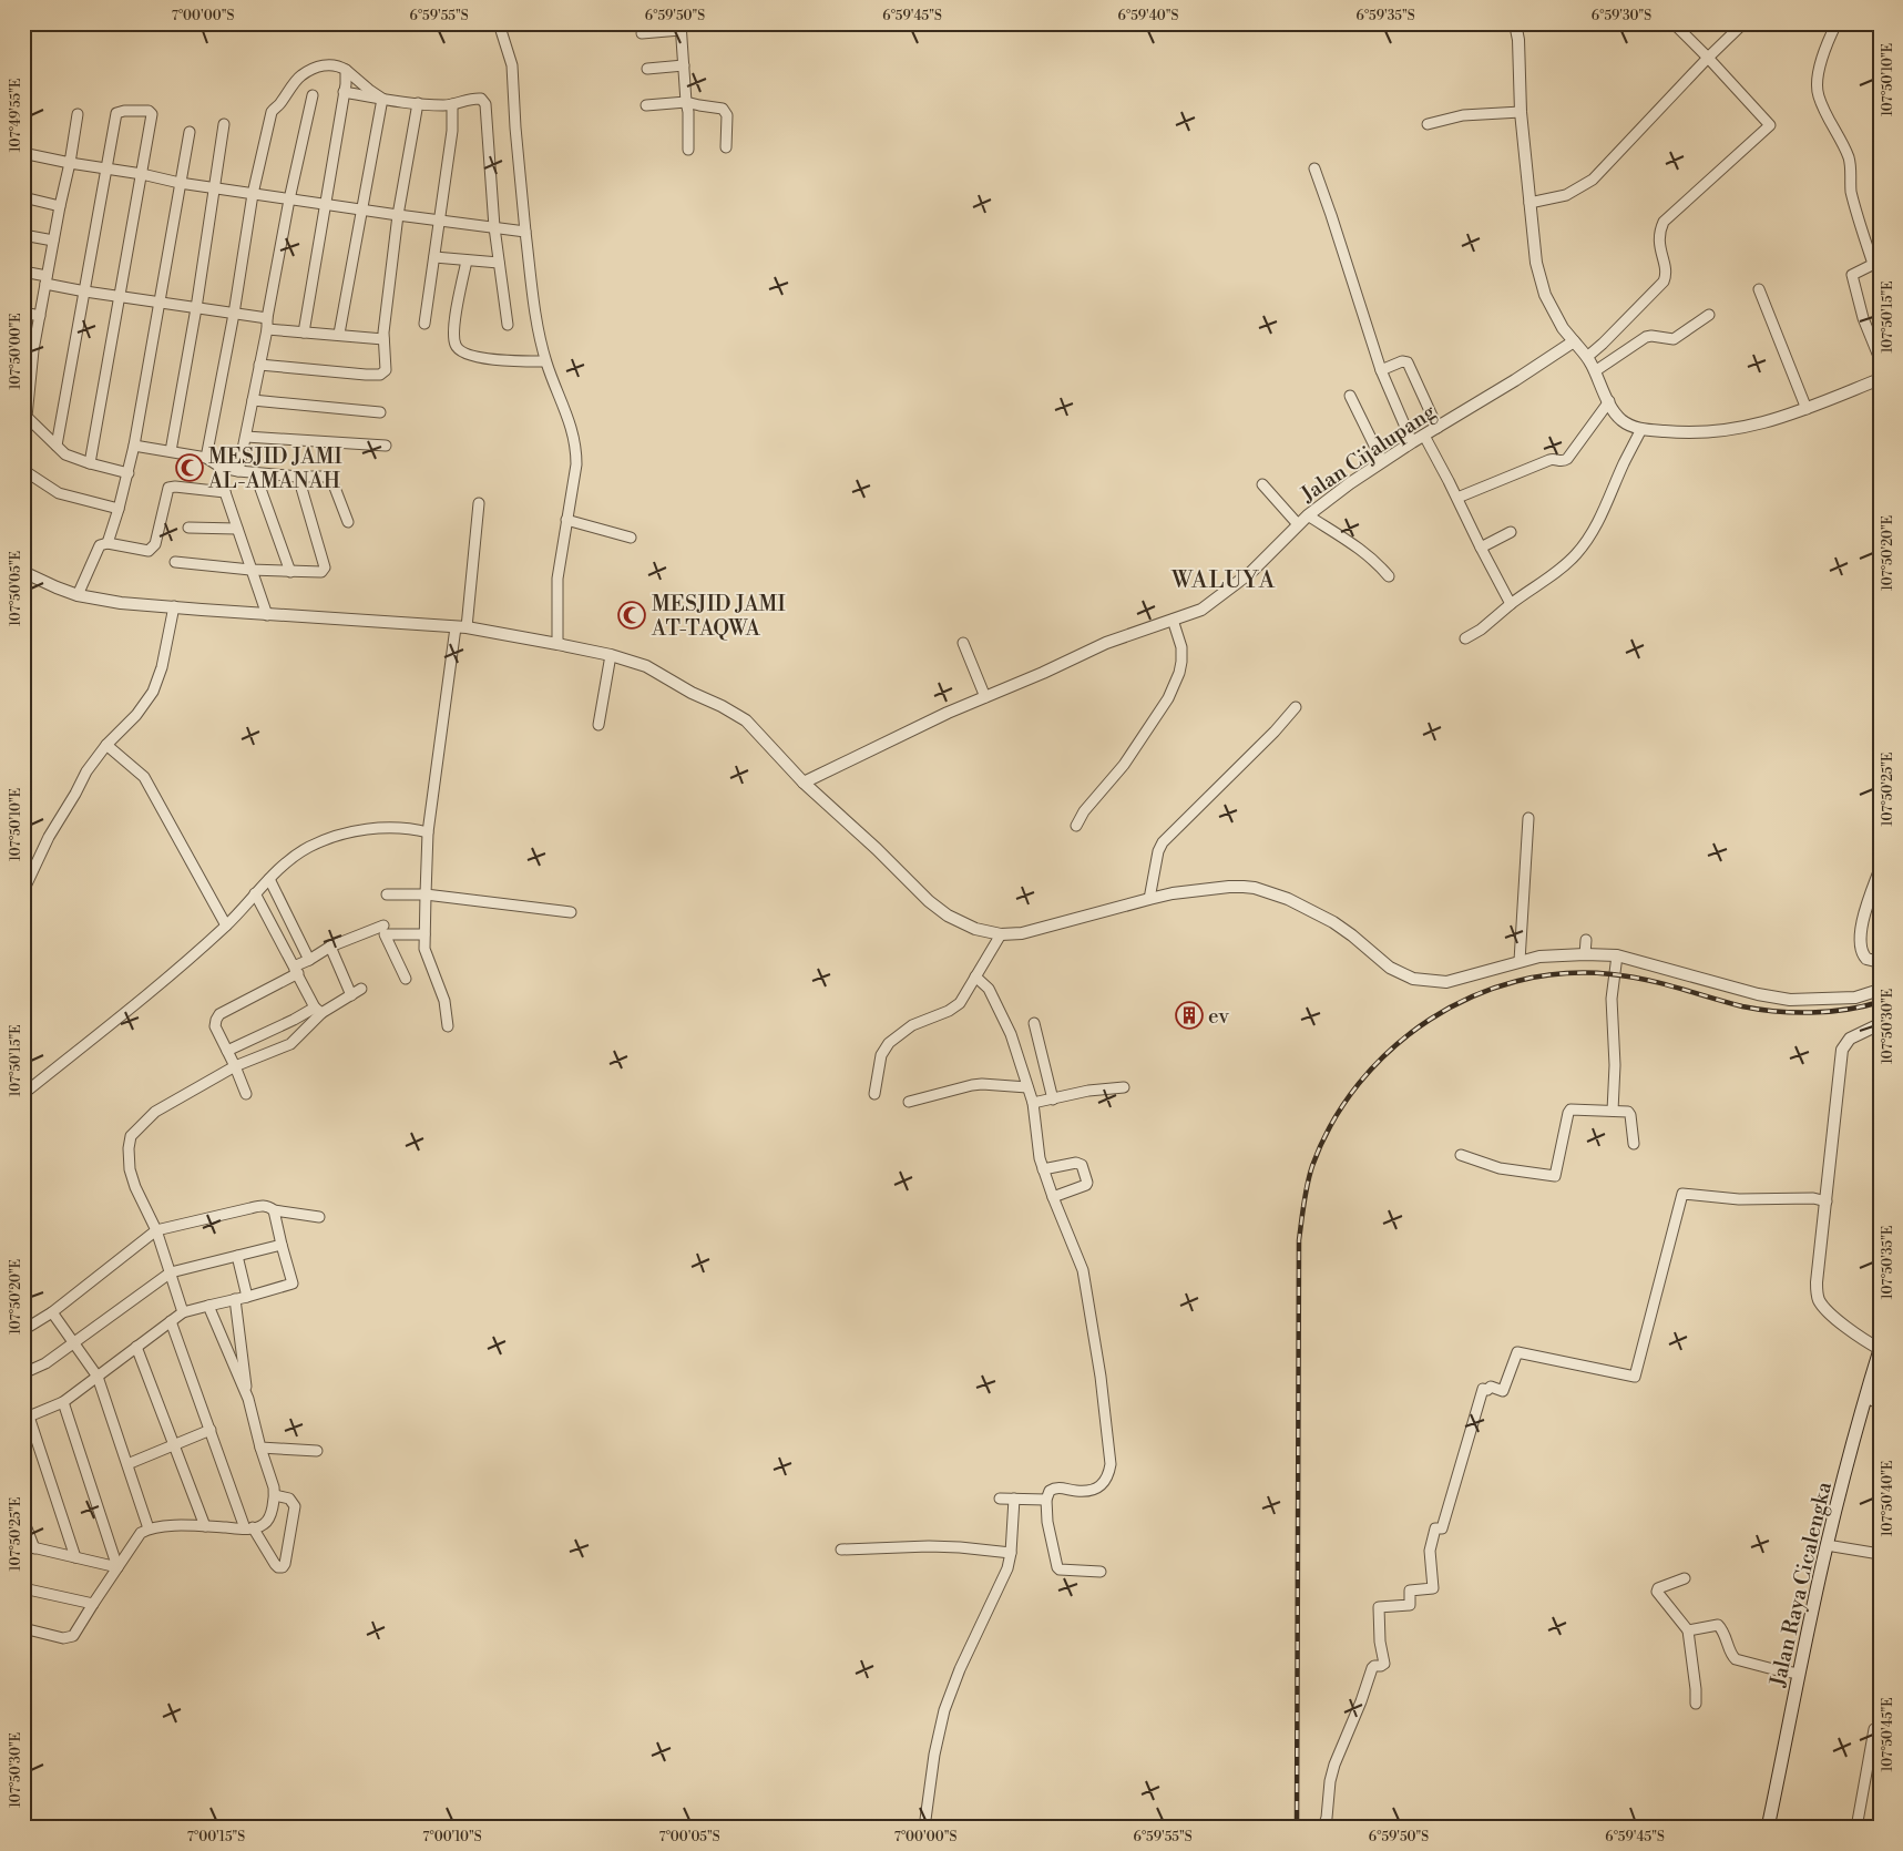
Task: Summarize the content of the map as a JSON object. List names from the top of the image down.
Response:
{
  "streets": {
    "main road": ["Jalan Raya Cicalengka"],
    "street": ["Jalan Cijalupang"]
  },
  "districts": ["WALUYA"],
  "places": {
    "mosque": ["MESJID JAMI AL-AMANAH", "MESJID JAMI AT-TAQWA"],
    "building": ["ev"]
  },
  "coordinates": [
    "7°00'00\"S",
    "6°59'55\"S",
    "6°59'50\"S",
    "6°59'45\"S",
    "6°59'40\"S",
    "6°59'35\"S",
    "6°59'30\"S",
    "107°50'10\"E",
    "107°49'55\"E",
    "107°50'15\"E",
    "107°50'00\"E",
    "107°50'20\"E",
    "107°50'05\"E",
    "107°50'25\"E",
    "107°50'30\"E",
    "107°50'35\"E",
    "107°50'40\"E",
    "107°50'45\"E",
    "7°00'15\"S",
    "7°00'10\"S",
    "7°00'05\"S"
  ]
}
